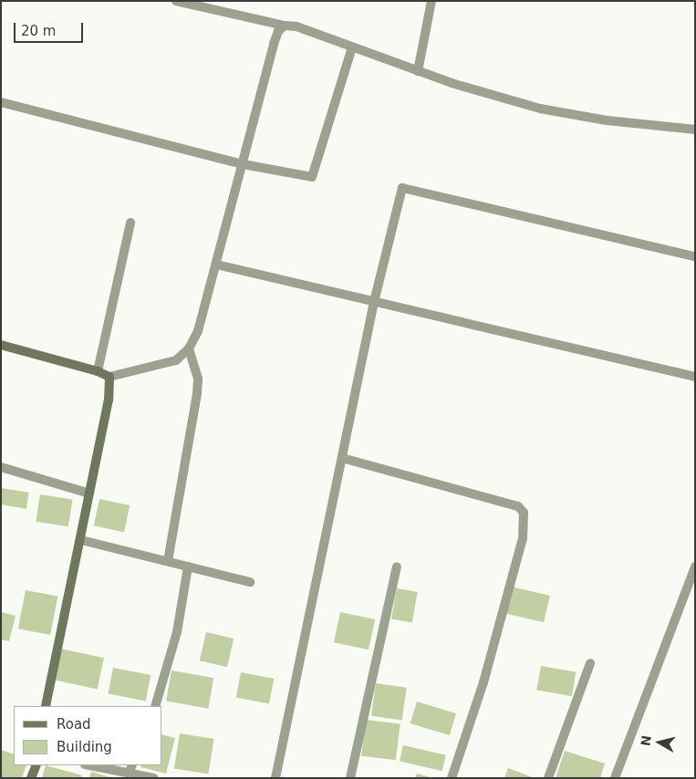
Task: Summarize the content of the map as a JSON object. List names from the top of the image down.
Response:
{
  "legend": ["Road", "Building"],
  "scale_bar": "20 m",
  "north": "left"
}
